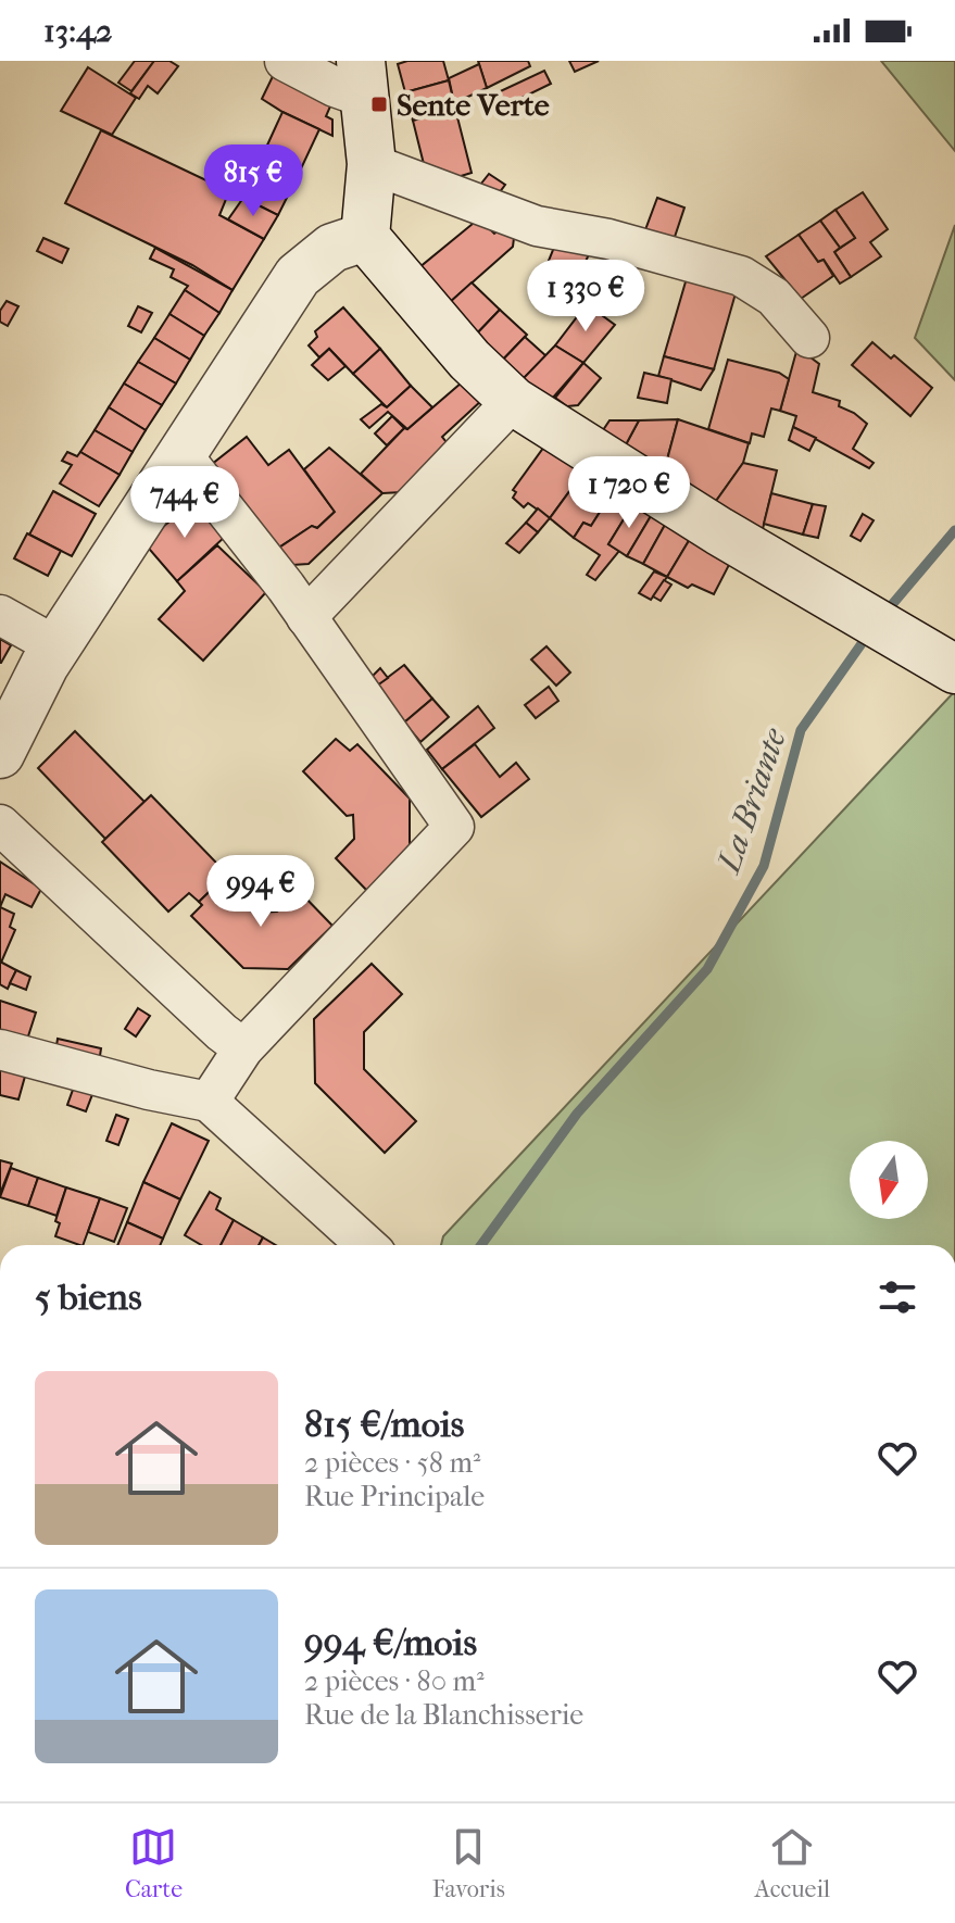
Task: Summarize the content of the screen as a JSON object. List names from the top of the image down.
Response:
{
  "water": ["La Briante"],
  "places": {
    "transit": ["Sente Verte"]
  },
  "north": "bottom",
  "page": {
    "status": "13:42",
    "price": [
      "815 €",
      "1 330 €",
      "1 720 €",
      "744 €",
      "994 €"
    ],
    "heading": "5 biens",
    "list": [
      {
        "name": "815 €/mois",
        "note": "2 pièces · 58 m² · Rue Principale"
      },
      {
        "name": "994 €/mois",
        "note": "2 pièces · 80 m² · Rue de la Blanchisserie"
      }
    ],
    "tabs": ["Carte", "Favoris", "Accueil"]
  }
}
